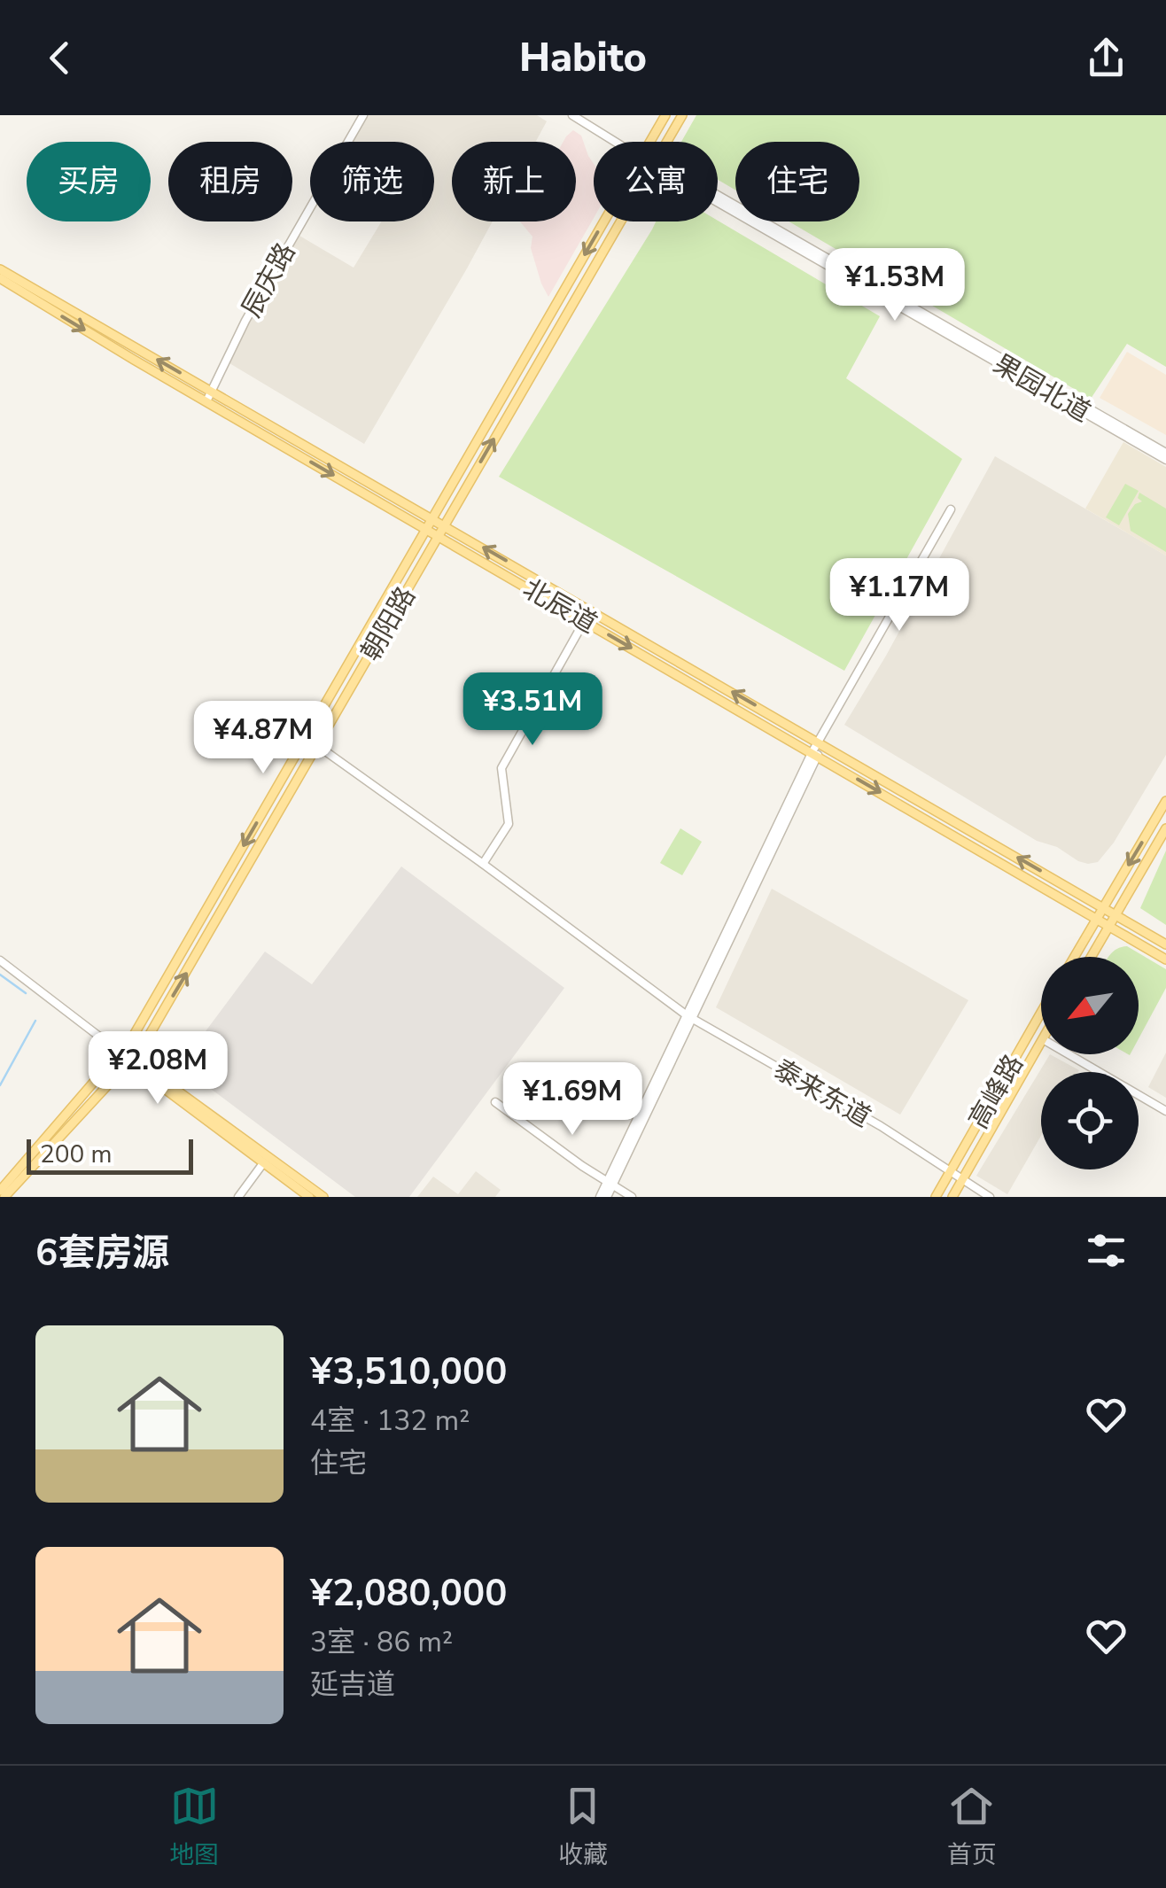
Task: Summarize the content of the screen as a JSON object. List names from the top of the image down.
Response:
{
  "streets": {
    "main road": ["北辰道", "朝阳路", "高峰路"],
    "street": ["辰庆路", "果园北道", "泰来东道"]
  },
  "crossings": [
    ["辰庆路", "北辰道"],
    ["北辰道", "朝阳路"],
    ["朝阳路", "泰来东道"],
    ["高峰路", "泰来东道"]
  ],
  "scale_bar": "200 m",
  "north": "bottom left",
  "page": {
    "header": "Habito",
    "chip": [
      "买房",
      "租房",
      "筛选",
      "新上",
      "公寓",
      "住宅"
    ],
    "price": [
      "¥1.53M",
      "¥1.17M",
      "¥3.51M",
      "¥4.87M",
      "¥2.08M",
      "¥1.69M"
    ],
    "scale": "200 m",
    "heading": "6套房源",
    "list": [
      {
        "name": "¥3,510,000",
        "note": "4室 · 132 m² · 住宅"
      },
      {
        "name": "¥2,080,000",
        "note": "3室 · 86 m² · 延吉道"
      }
    ],
    "tabs": ["地图", "收藏", "首页"]
  }
}
